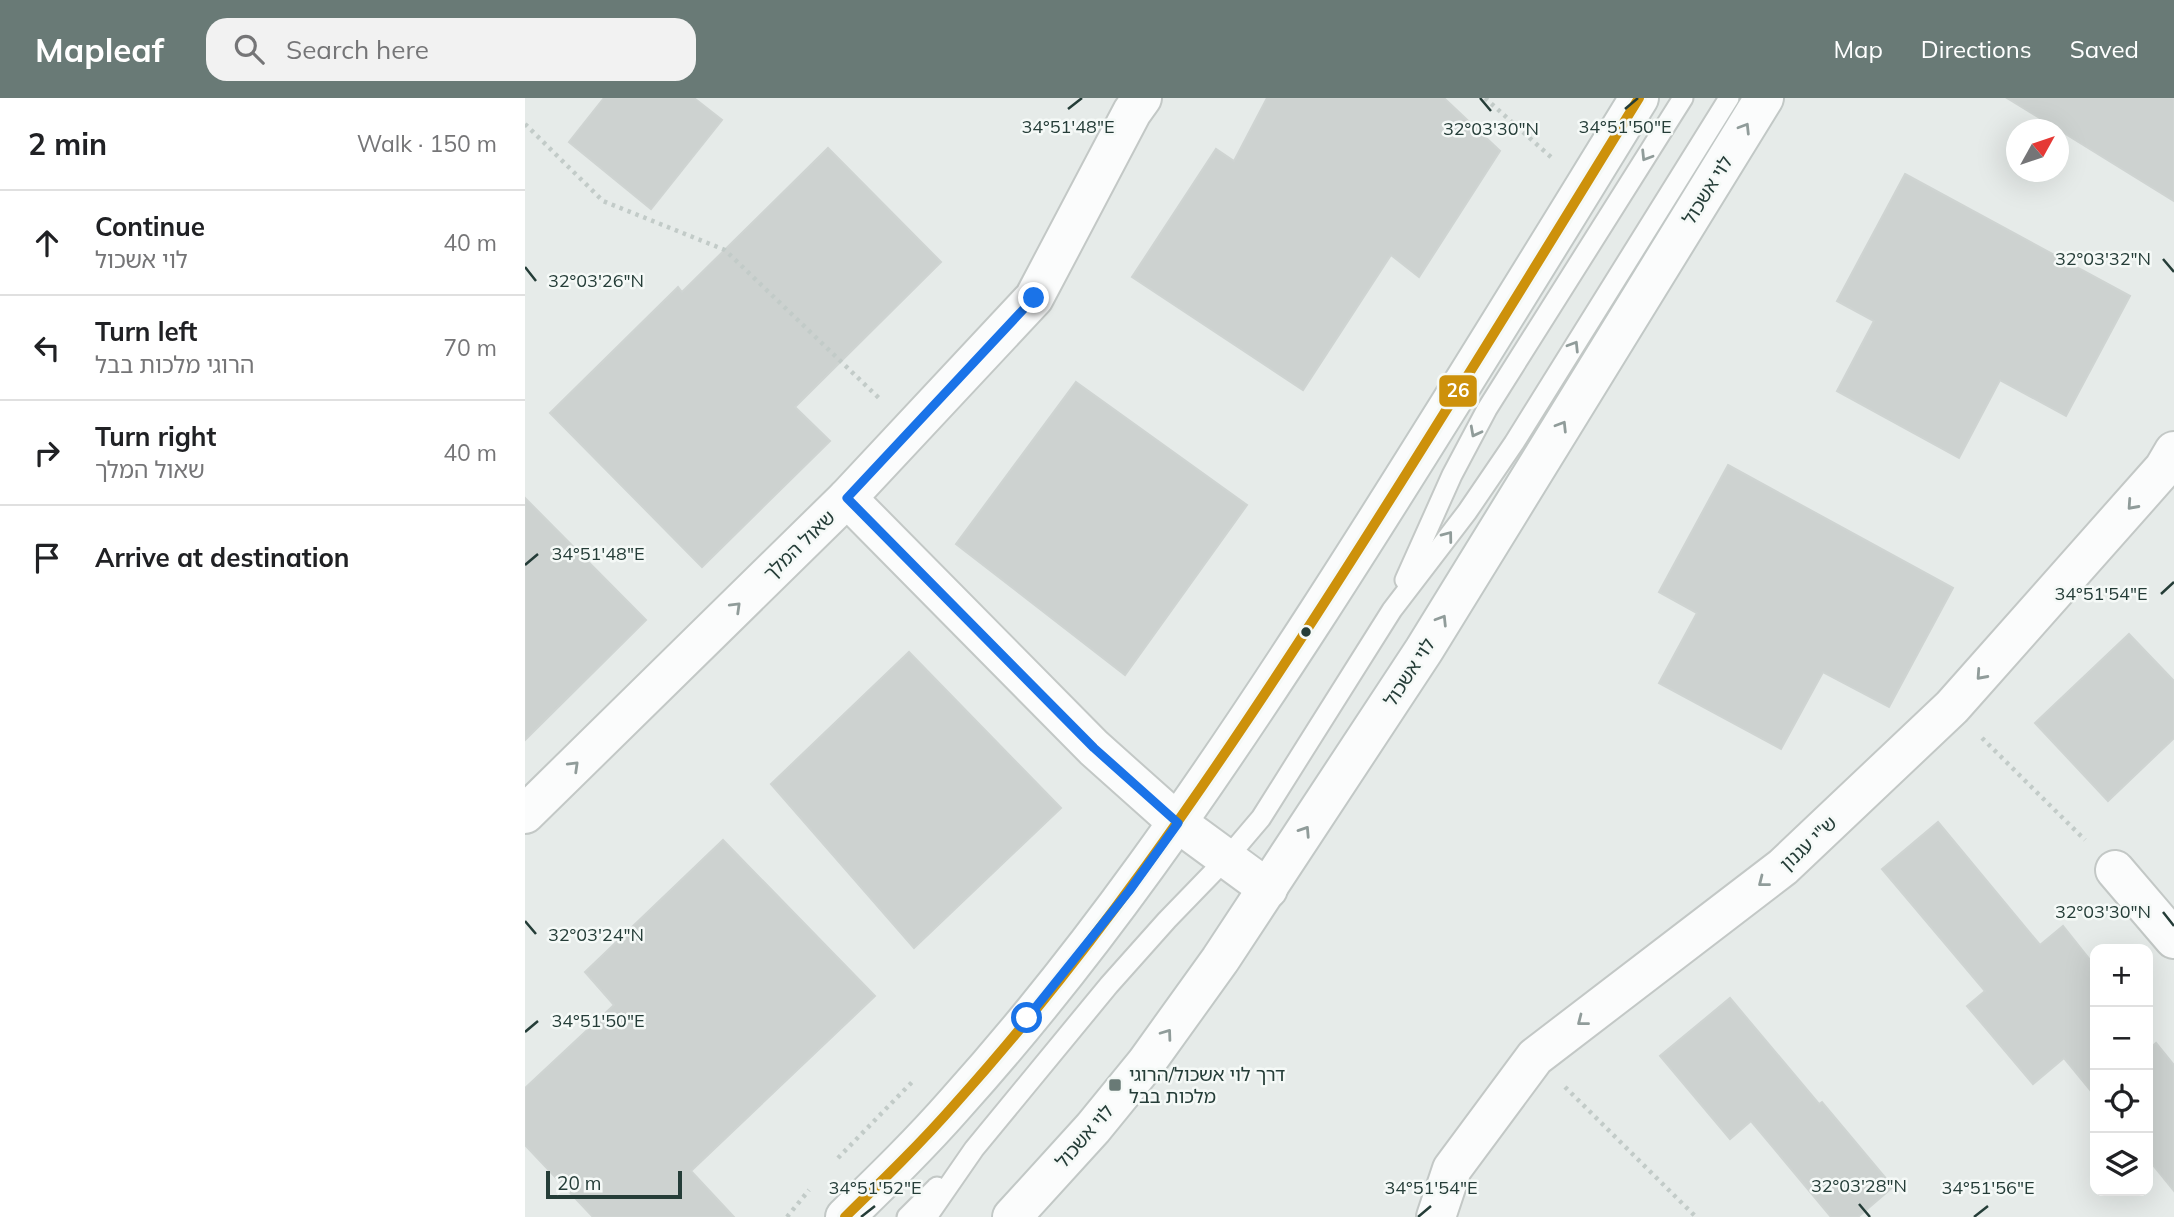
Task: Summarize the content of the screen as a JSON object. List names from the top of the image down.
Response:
{
  "streets": {
    "main road": ["לוי אשכול", "שאול המלך", "ש\"י עגנון"]
  },
  "one_way": ["שאול המלך", "ש\"י עגנון"],
  "places": {
    "transit": ["דרך לוי אשכול/הרוגי מלכות בבל"]
  },
  "lines": ["transit line 26"],
  "scale_bar": "20 m",
  "north": "top right",
  "page": {
    "header": "Mapleaf",
    "search": "Search here",
    "nav": ["Map", "Directions", "Saved"],
    "heading": ["2 min", "Walk · 150 m"],
    "list": [
      ["Continue", "לוי אשכול", "40 m"],
      ["Turn left", "הרוגי מלכות בבל", "70 m"],
      ["Turn right", "שאול המלך", "40 m"],
      "Arrive at destination"
    ],
    "map_buttons": ["+", "−"],
    "scale": "20 m"
  },
  "coordinates": [
    "34°51'48\"E",
    "34°51'50\"E",
    "32°03'30\"N",
    "32°03'32\"N",
    "32°03'26\"N",
    "34°51'54\"E",
    "32°03'24\"N",
    "32°03'28\"N",
    "34°51'52\"E",
    "34°51'56\"E"
  ]
}
